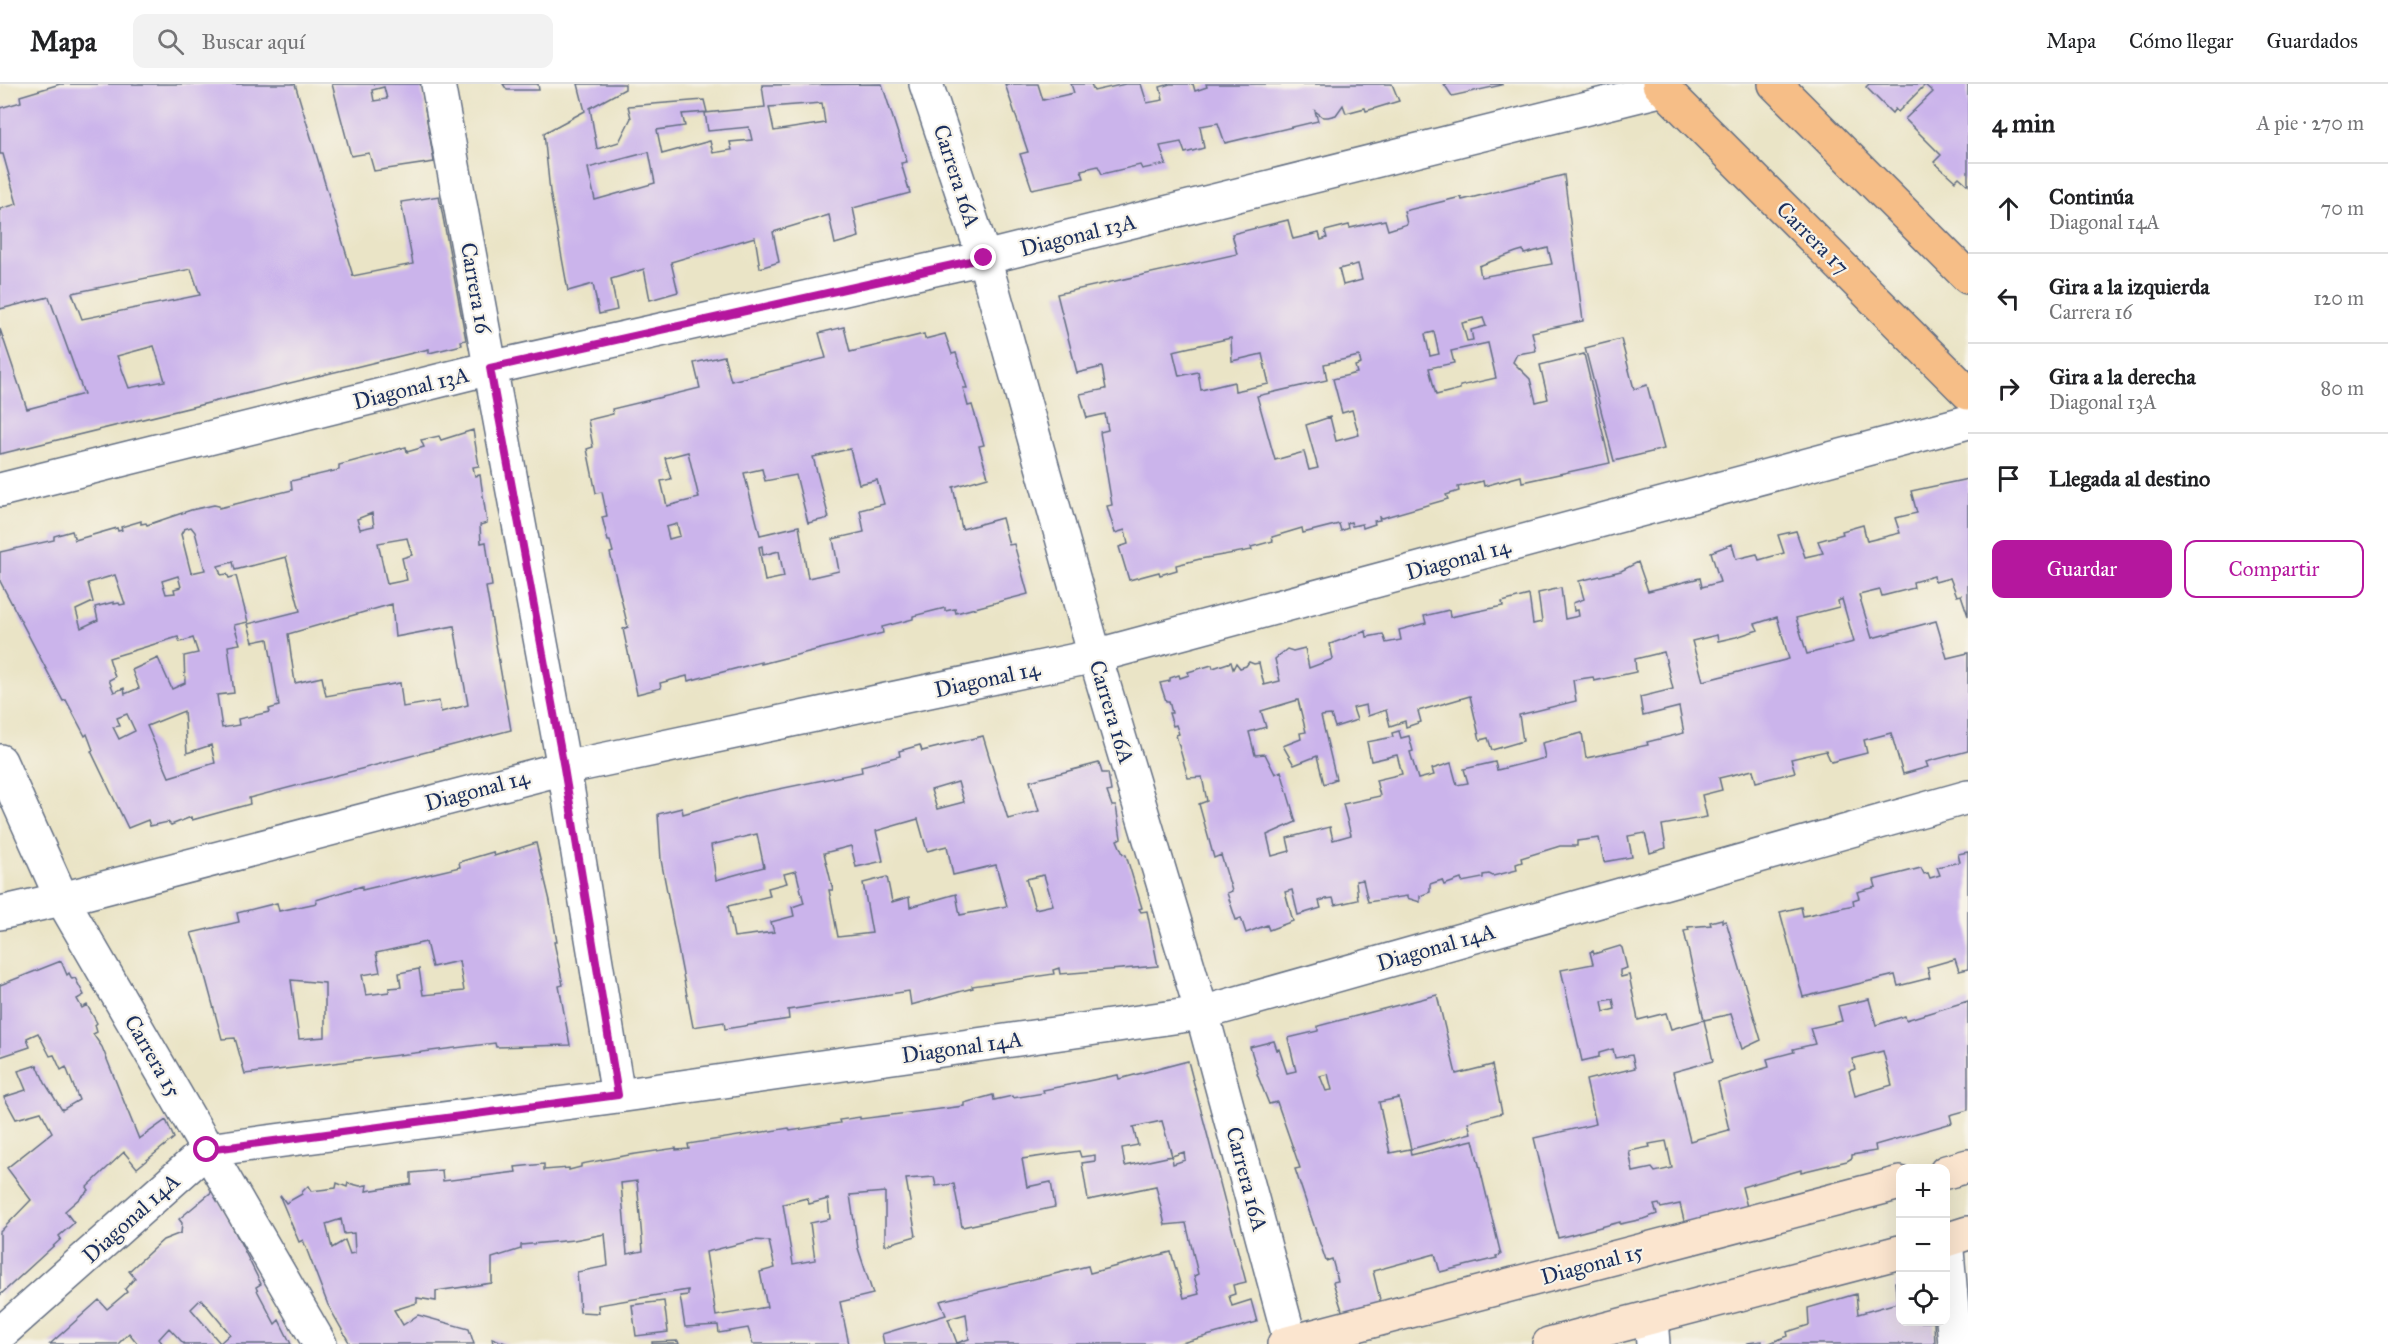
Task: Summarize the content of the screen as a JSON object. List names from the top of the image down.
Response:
{
  "streets": {
    "main road": ["Carrera 17"],
    "street": [
      "Carrera 16A",
      "Diagonal 13A",
      "Carrera 16",
      "Diagonal 14",
      "Diagonal 14A",
      "Carrera 15",
      "Diagonal 15"
    ]
  },
  "crossings": [
    ["Carrera 16A", "Diagonal 13A"],
    ["Carrera 16A", "Diagonal 14"],
    ["Carrera 16A", "Diagonal 14A"],
    ["Carrera 16A", "Diagonal 15"],
    ["Diagonal 13A", "Carrera 17"],
    ["Diagonal 13A", "Carrera 16"],
    ["Carrera 16", "Diagonal 14"],
    ["Carrera 16", "Diagonal 14A"],
    ["Diagonal 14", "Carrera 15"],
    ["Diagonal 14A", "Carrera 15"]
  ],
  "page": {
    "header": "Mapa",
    "search": "Buscar aquí",
    "nav": ["Mapa", "Cómo llegar", "Guardados"],
    "heading": ["4 min", "A pie · 270 m"],
    "list": [
      ["Continúa", "Diagonal 14A", "70 m"],
      ["Gira a la izquierda", "Carrera 16", "120 m"],
      ["Gira a la derecha", "Diagonal 13A", "80 m"],
      "Llegada al destino"
    ],
    "buttons": ["Guardar", "Compartir"],
    "map_buttons": ["+", "−"]
  }
}
